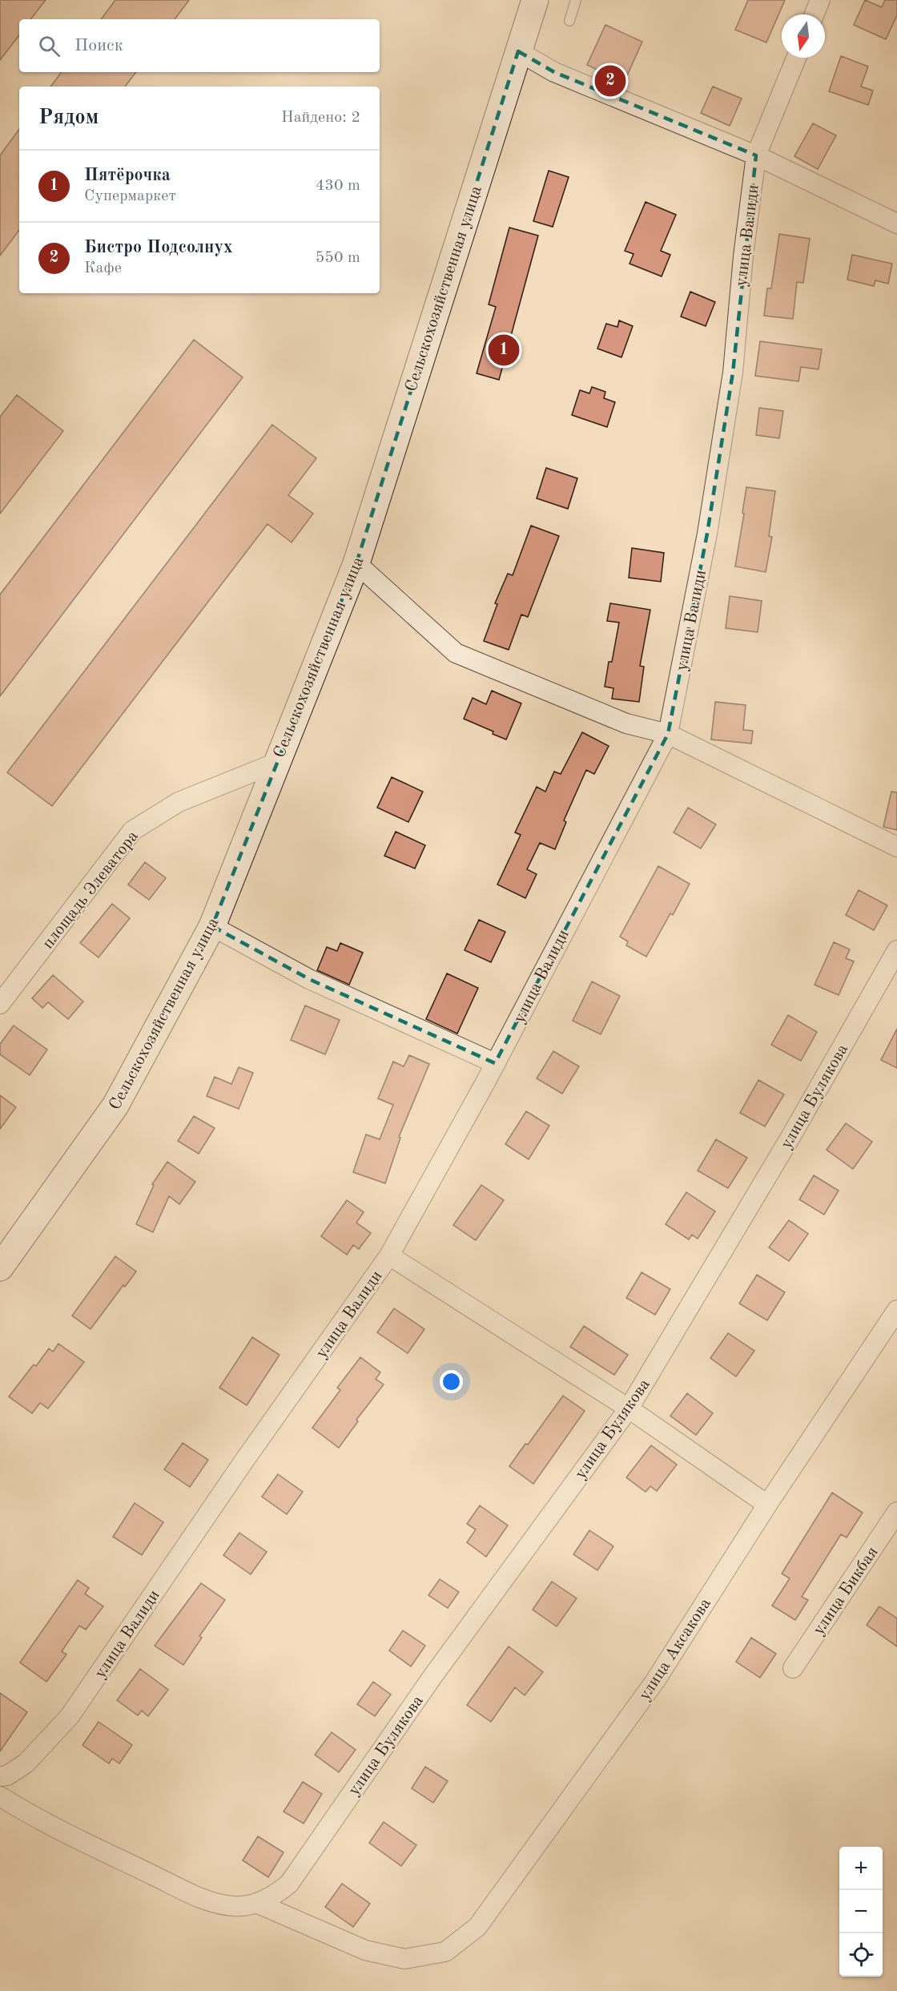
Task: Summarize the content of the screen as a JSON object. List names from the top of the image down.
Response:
{
  "streets": {
    "main road": ["Сельскохозяйственная улица"],
    "street": [
      "улица Валиди",
      "площадь Элеватора",
      "улица Булякова",
      "улица Бикбая",
      "улица Аксакова"
    ]
  },
  "crossings": [
    ["Сельскохозяйственная улица", "площадь Элеватора"],
    ["улица Булякова", "улица Аксакова"]
  ],
  "north": "bottom",
  "page": {
    "search": "Поиск",
    "pins": ["2", "1"],
    "heading": ["Рядом", "Найдено: 2"],
    "list": [
      {
        "mark": "1",
        "name": "Пятёрочка",
        "note": "Супермаркет",
        "value": "430 m"
      },
      {
        "mark": "2",
        "name": "Бистро Подсолнух",
        "note": "Кафе",
        "value": "550 m"
      }
    ],
    "map_buttons": ["+", "−"]
  }
}
